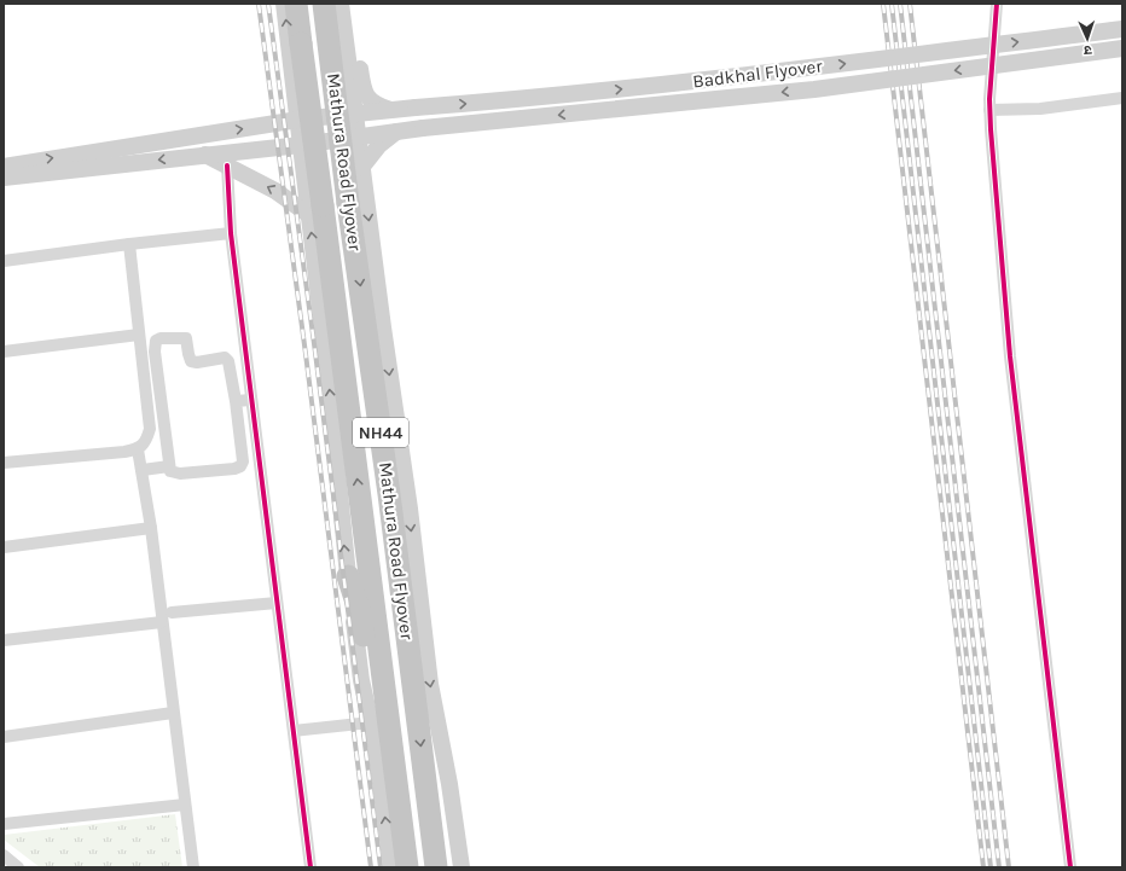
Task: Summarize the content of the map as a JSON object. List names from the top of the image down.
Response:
{
  "streets": {
    "highway": ["Mathura Road Flyover", "NH44"],
    "main road": ["Badkhal Flyover"]
  },
  "crossings": [
    ["Mathura Road Flyover", "NH44"]
  ],
  "north": "bottom"
}
